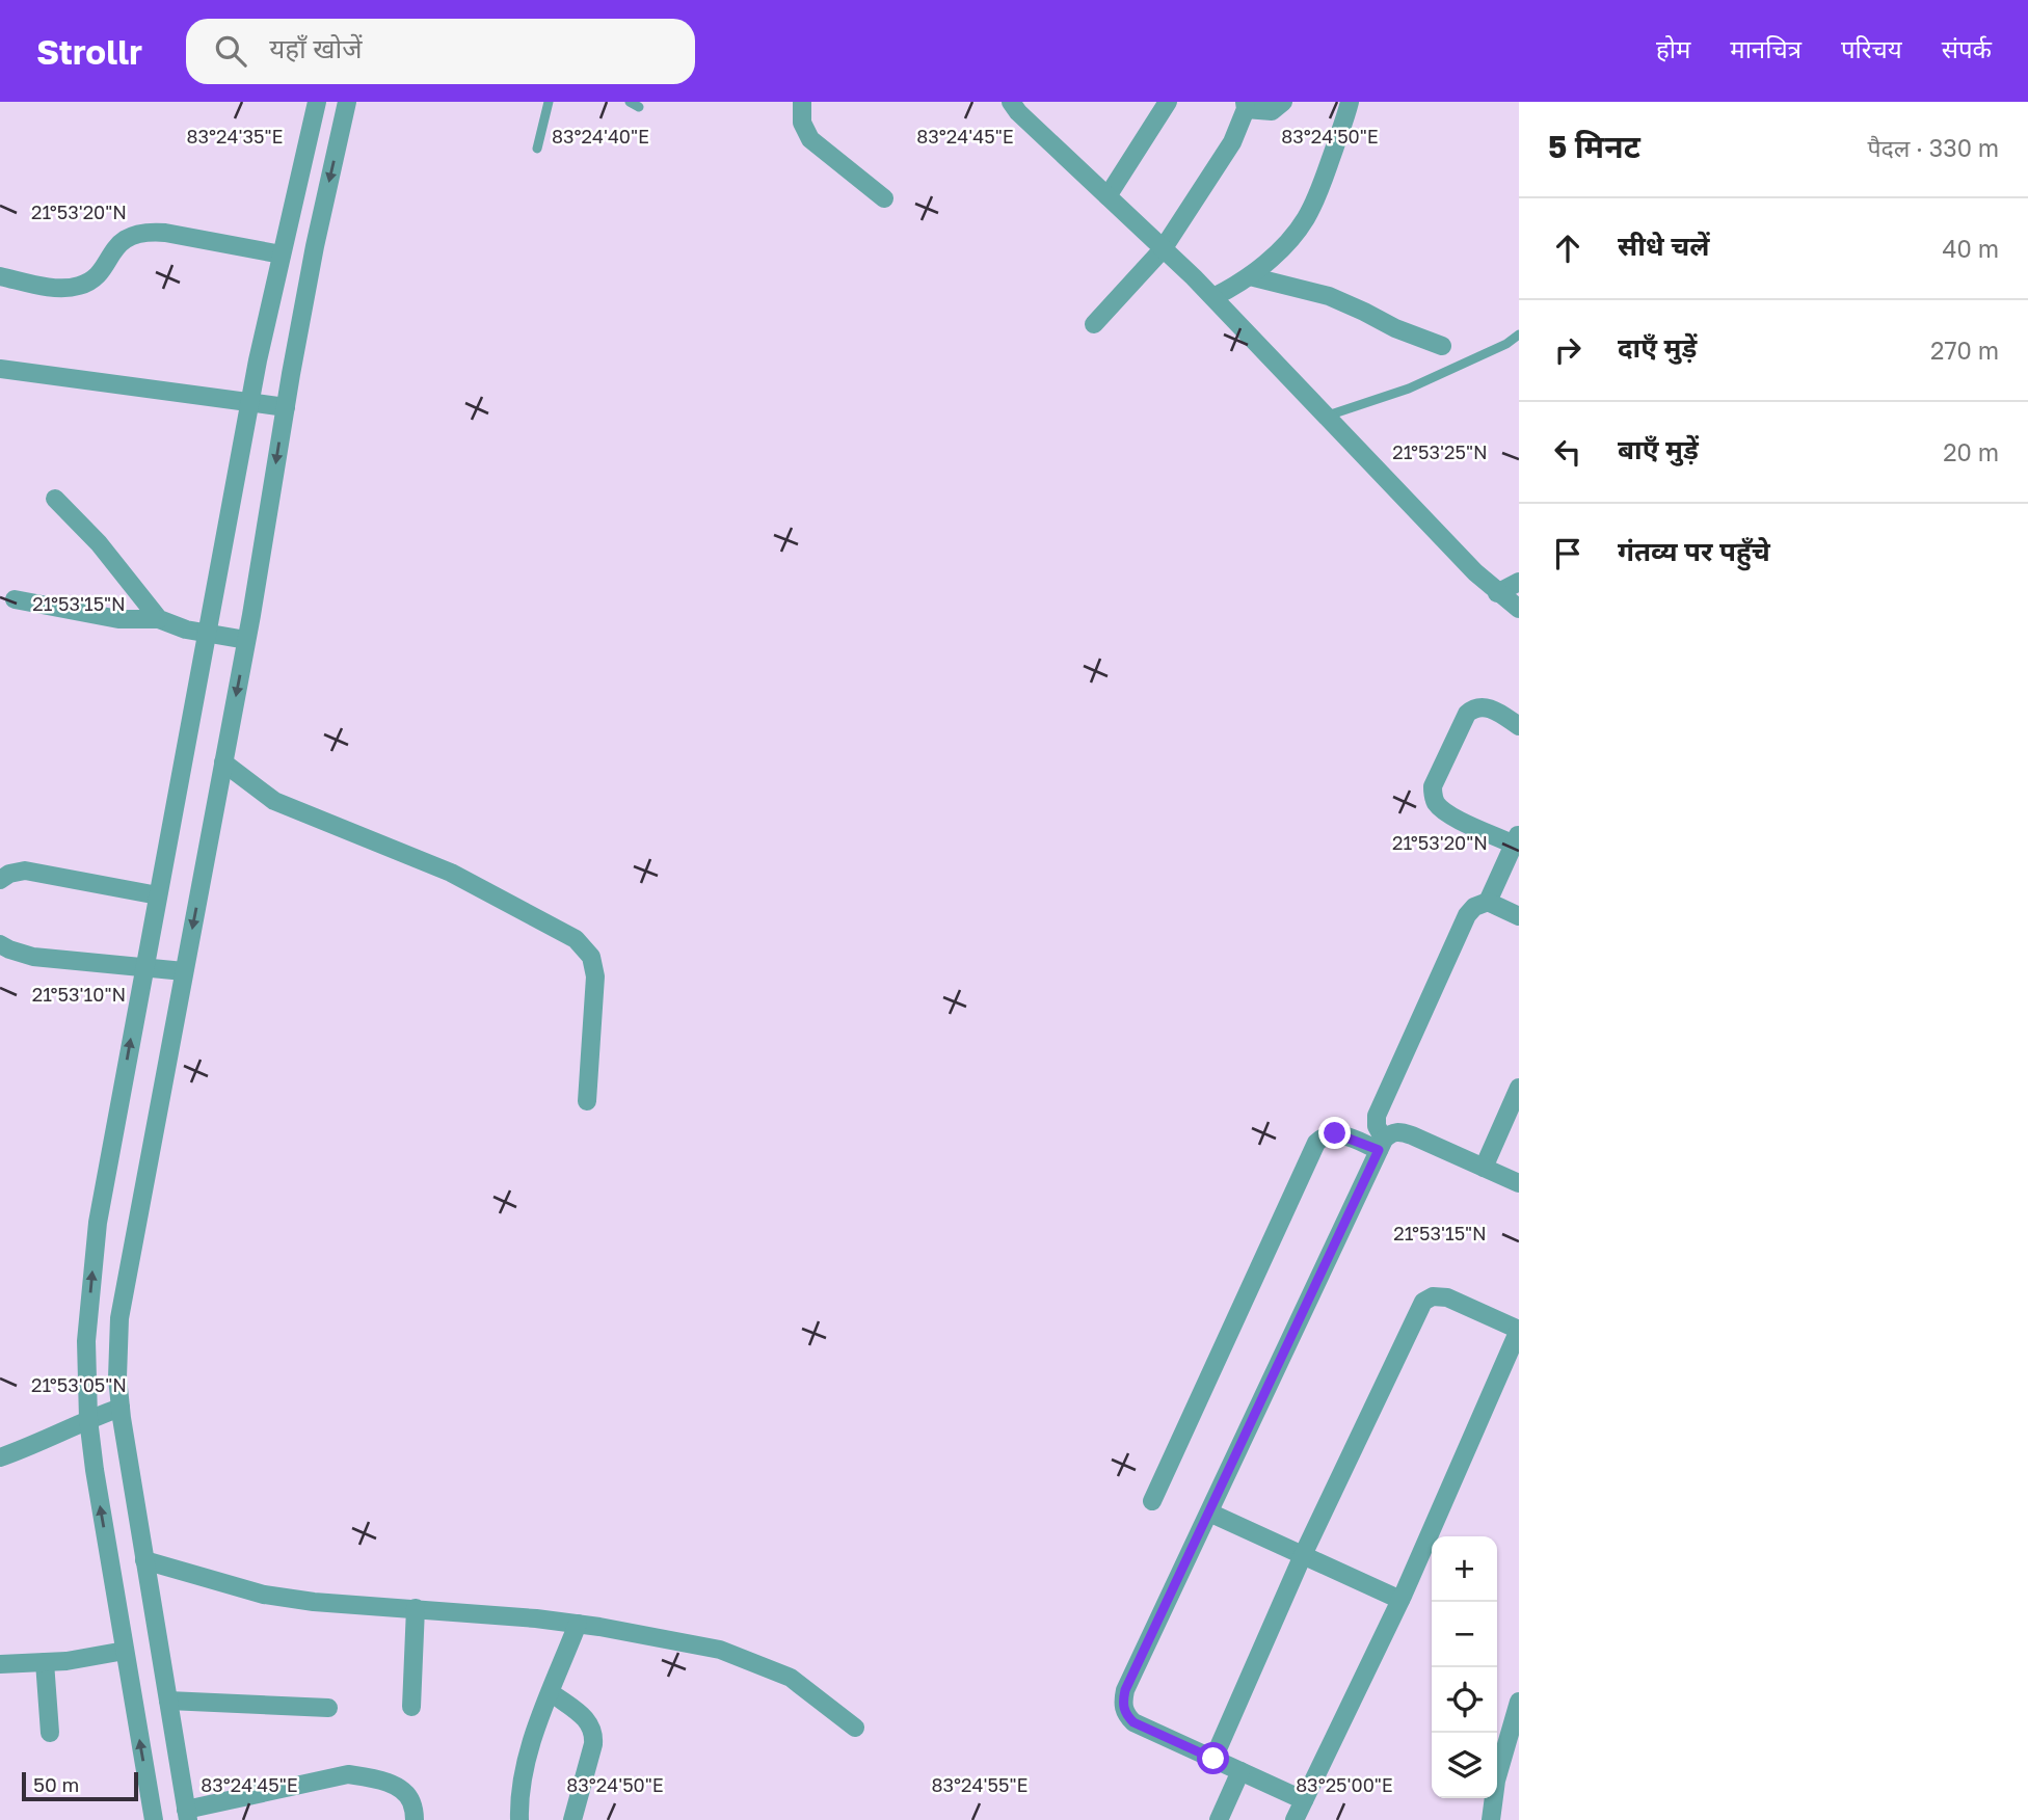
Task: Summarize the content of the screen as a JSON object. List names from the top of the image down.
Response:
{
  "scale_bar": "50 m",
  "page": {
    "header": "Strollr",
    "search": "यहाँ खोजें",
    "nav": [
      "होम",
      "मानचित्र",
      "परिचय",
      "संपर्क"
    ],
    "heading": ["5 मिनट", "पैदल · 330 m"],
    "list": [
      ["सीधे चलें", "40 m"],
      ["दाएँ मुड़ें", "270 m"],
      ["बाएँ मुड़ें", "20 m"],
      "गंतव्य पर पहुँचे"
    ],
    "map_buttons": ["+", "−"],
    "scale": "50 m"
  },
  "coordinates": [
    "83°24'35\"E",
    "83°24'40\"E",
    "83°24'45\"E",
    "83°24'50\"E",
    "21°53'20\"N",
    "21°53'25\"N",
    "21°53'15\"N",
    "21°53'10\"N",
    "21°53'05\"N",
    "83°24'55\"E",
    "83°25'00\"E"
  ]
}
